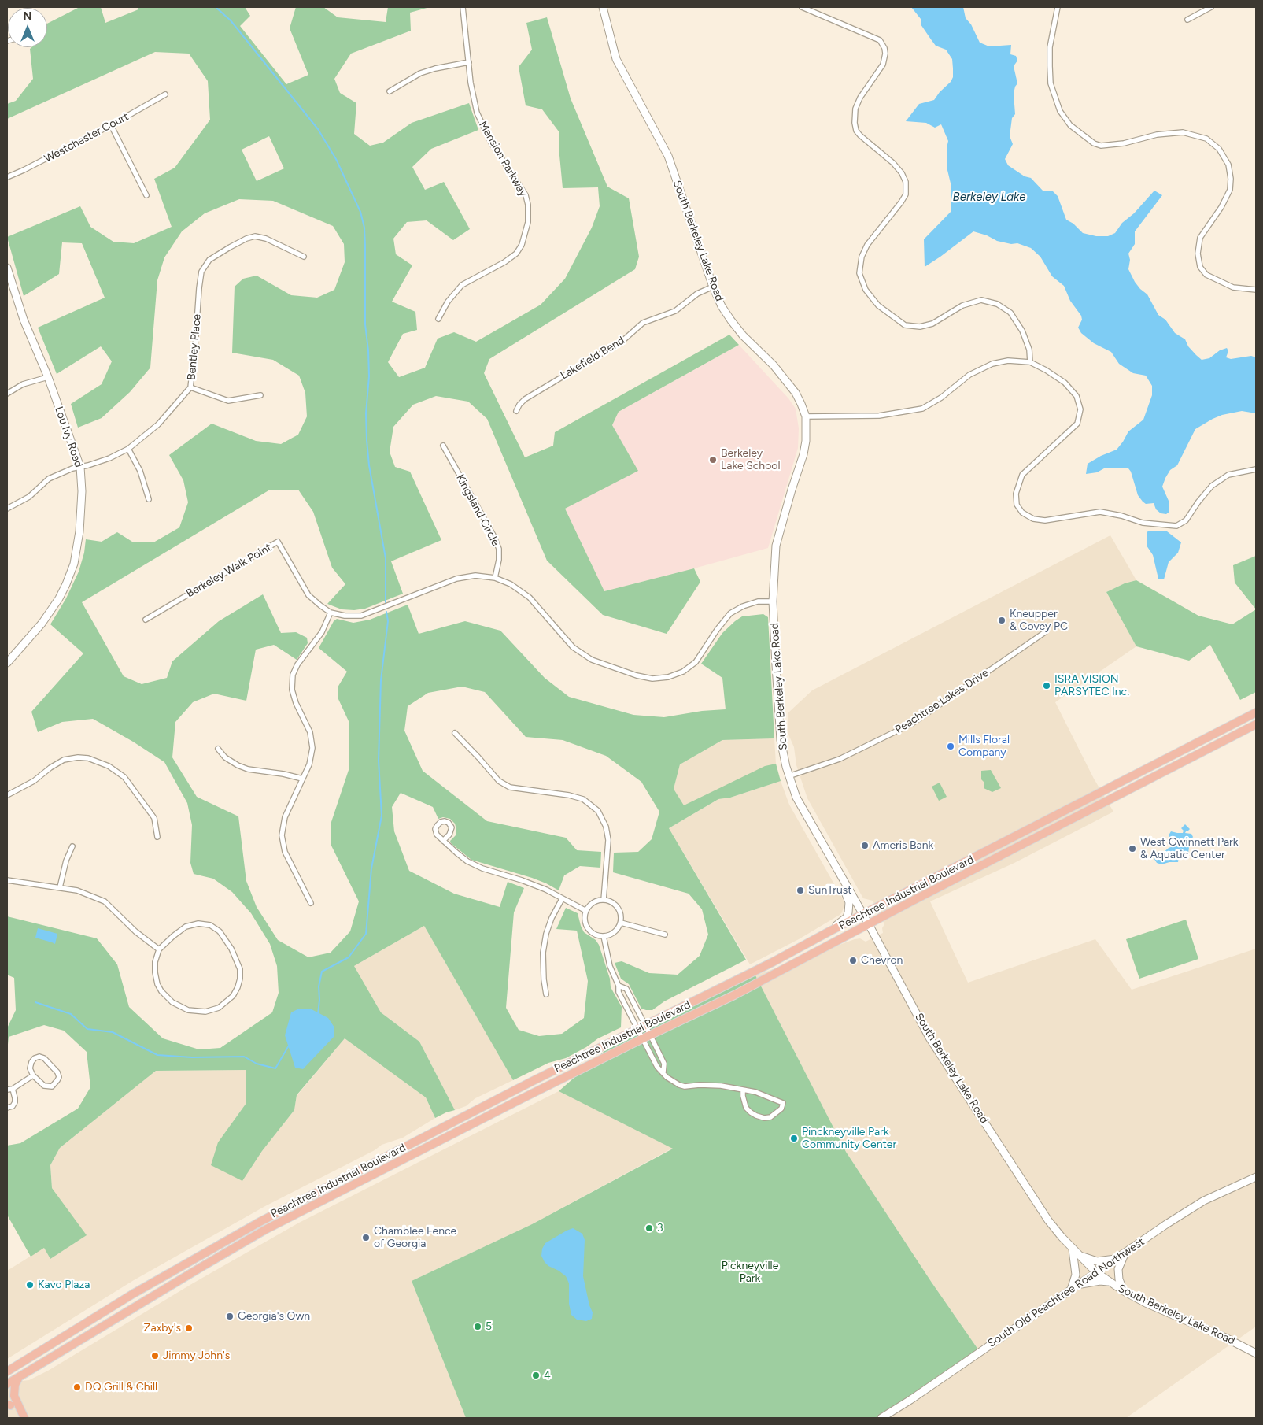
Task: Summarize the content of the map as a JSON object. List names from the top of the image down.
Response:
{
  "streets": {
    "highway": ["Peachtree Industrial Boulevard"],
    "street": [
      "Westchester Court",
      "Mansion Parkway",
      "South Berkeley Lake Road",
      "Bentley Place",
      "Lakefield Bend",
      "Lou Ivy Road",
      "Kingsland Circle",
      "Berkeley Walk Point",
      "Peachtree Lakes Drive",
      "South Old Peachtree Road Northwest"
    ]
  },
  "crossings": [
    ["South Berkeley Lake Road", "Lakefield Bend"],
    ["South Berkeley Lake Road", "Berkeley Walk Point"],
    ["South Berkeley Lake Road", "Peachtree Lakes Drive"],
    ["South Berkeley Lake Road", "Peachtree Industrial Boulevard"],
    ["South Berkeley Lake Road", "South Old Peachtree Road Northwest"],
    ["Bentley Place", "Lou Ivy Road"],
    ["Kingsland Circle", "Berkeley Walk Point"]
  ],
  "water": ["Berkeley Lake"],
  "parks": ["Pickneyville Park"],
  "places": [
    "Berkeley Lake School",
    "Kneupper & Covey PC",
    "ISRA VISION PARSYTEC Inc.",
    "Mills Floral Company",
    "Ameris Bank",
    "West Gwinnett Park & Aquatic Center",
    "SunTrust",
    "Chevron",
    "Pinckneyville Park Community Center",
    "3",
    "Chamblee Fence of Georgia",
    "Kavo Plaza",
    "Georgia's Own",
    "5",
    "Zaxby's",
    "Jimmy John's",
    "4",
    "DQ Grill & Chill"
  ],
  "north": "top"
}
